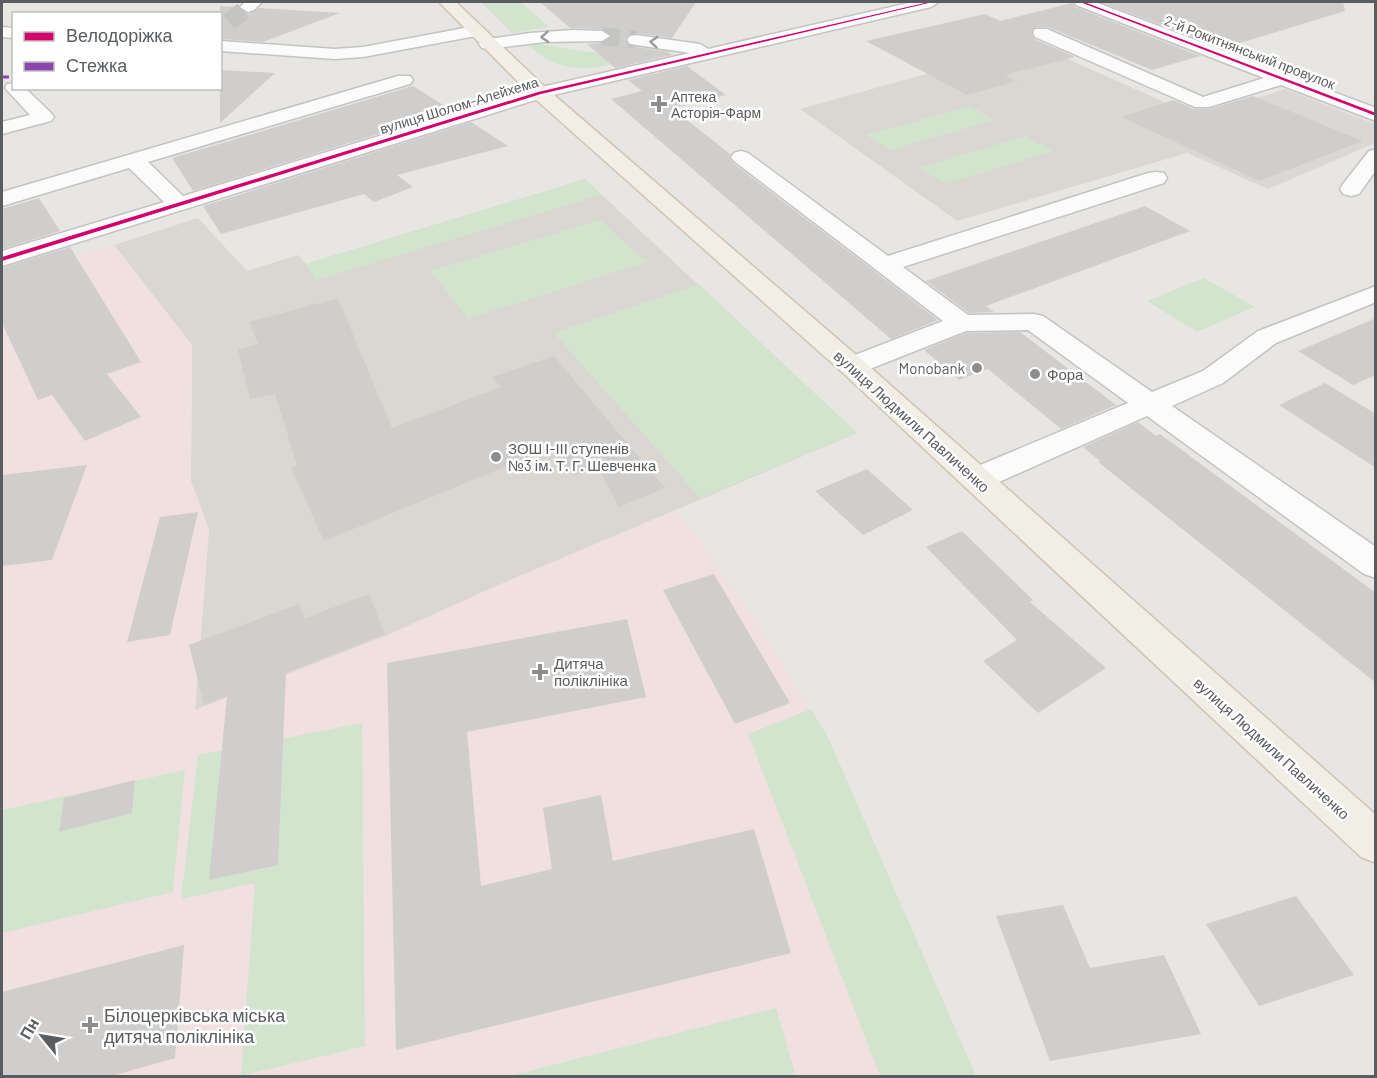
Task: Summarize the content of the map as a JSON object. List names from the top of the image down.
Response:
{
  "streets": {
    "main road": ["вулиця Людмили Павличенко"],
    "street": ["2-й Рокитнянський провулок", "вулиця Шолом-Алейхема"]
  },
  "crossings": [
    ["вулиця Шолом-Алейхема", "вулиця Людмили Павличенко"]
  ],
  "places": {
    "health": ["Аптека Асторія-Фарм", "Дитяча поліклініка", "Білоцерківська міська дитяча поліклініка"],
    "other": ["Monobank", "Фора", "ЗОШ І-ІІІ ступенів №3 ім. Т. Г. Шевченка"]
  },
  "legend": ["Велодоріжка", "Стежка"],
  "north": "top left"
}
